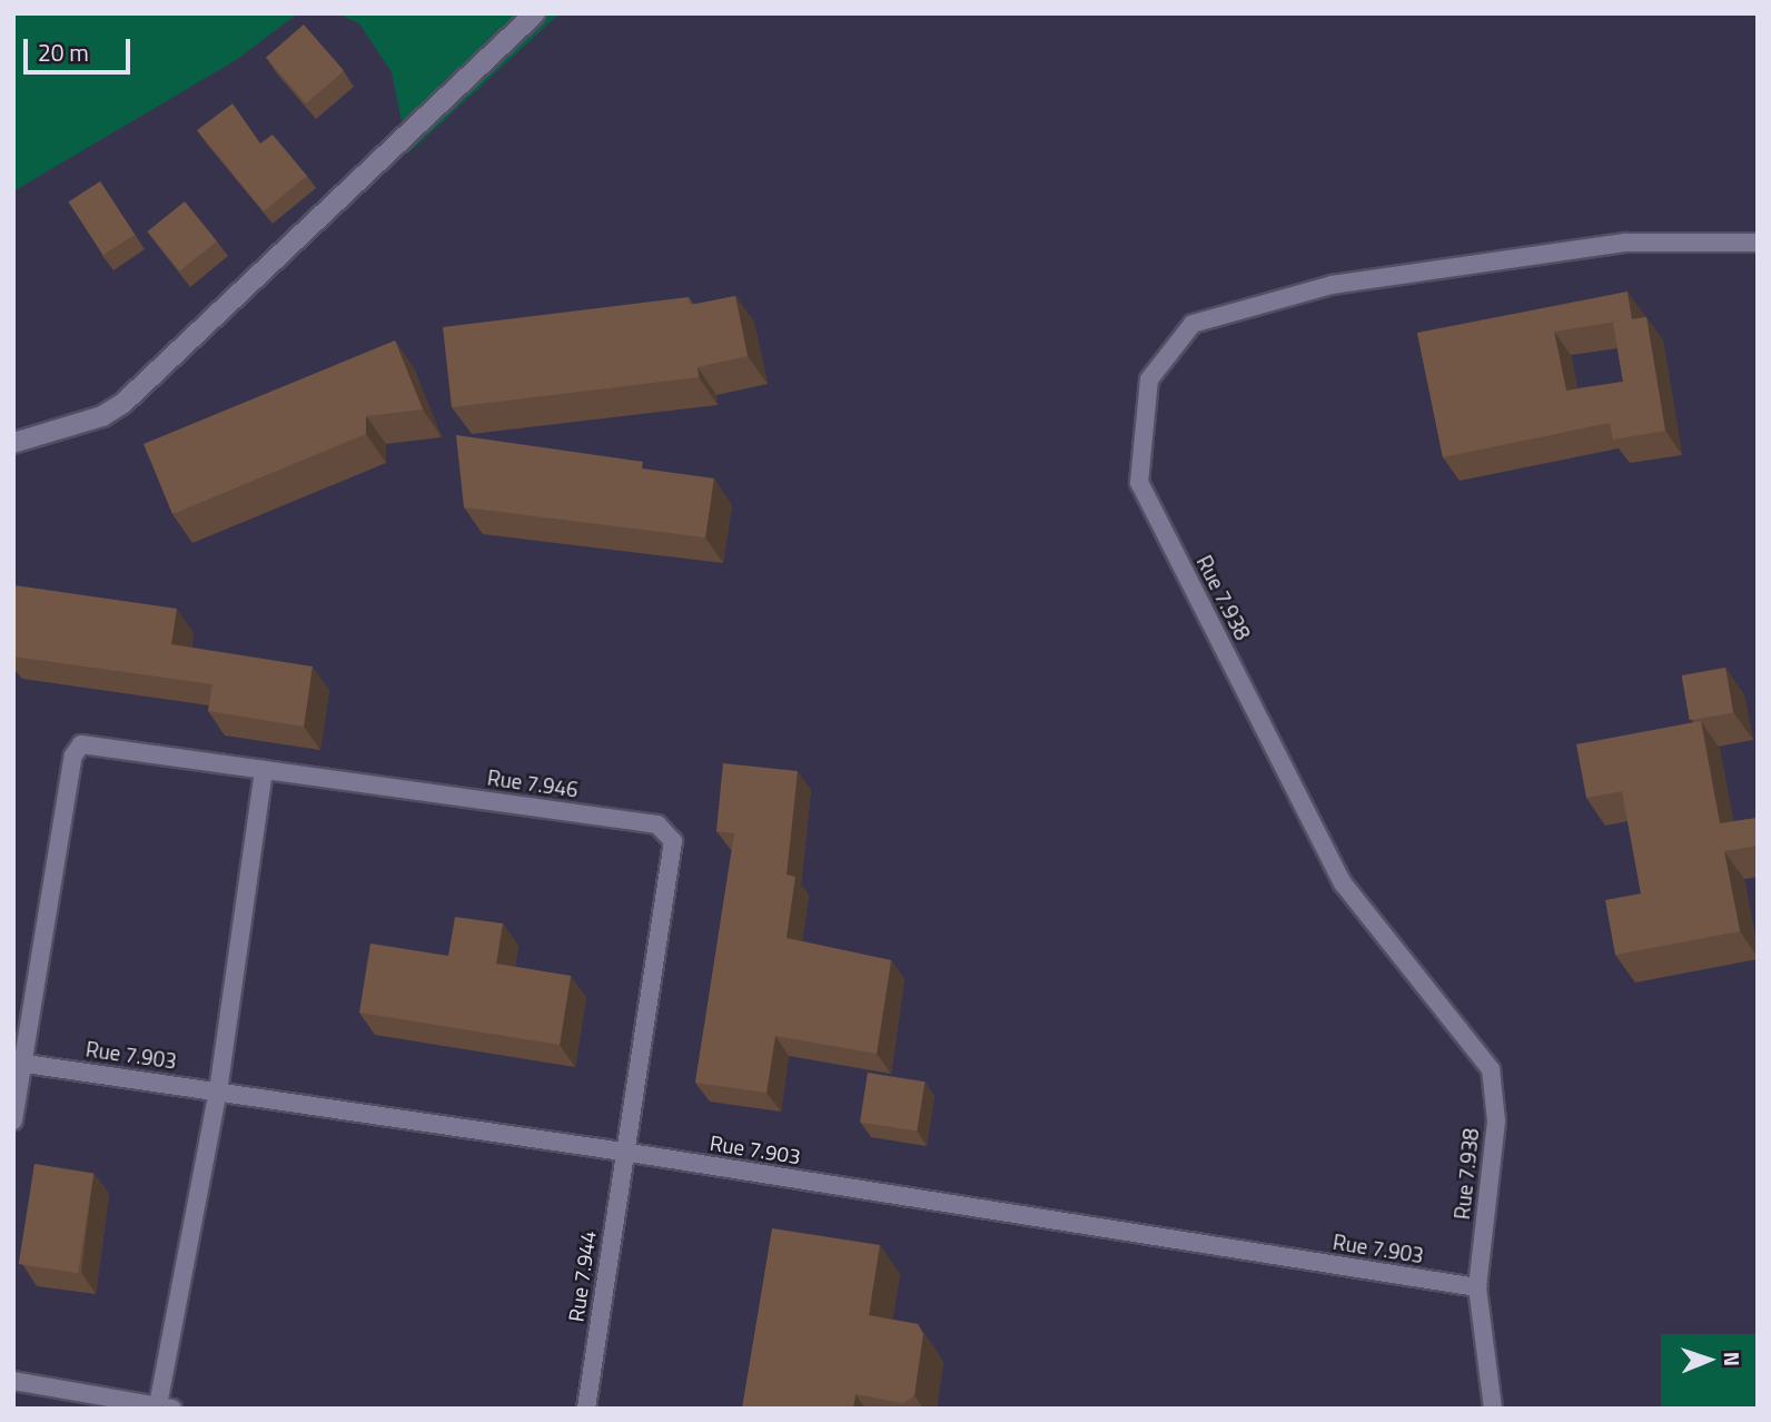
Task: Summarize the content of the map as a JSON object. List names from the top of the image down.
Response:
{
  "streets": {
    "lane": [
      "Rue 7.938",
      "Rue 7.946",
      "Rue 7.903",
      "Rue 7.944"
    ]
  },
  "crossings": [
    ["Rue 7.938", "Rue 7.903"],
    ["Rue 7.946", "Rue 7.903"],
    ["Rue 7.946", "Rue 7.944"],
    ["Rue 7.903", "Rue 7.944"]
  ],
  "scale_bar": "20 m",
  "north": "right"
}
